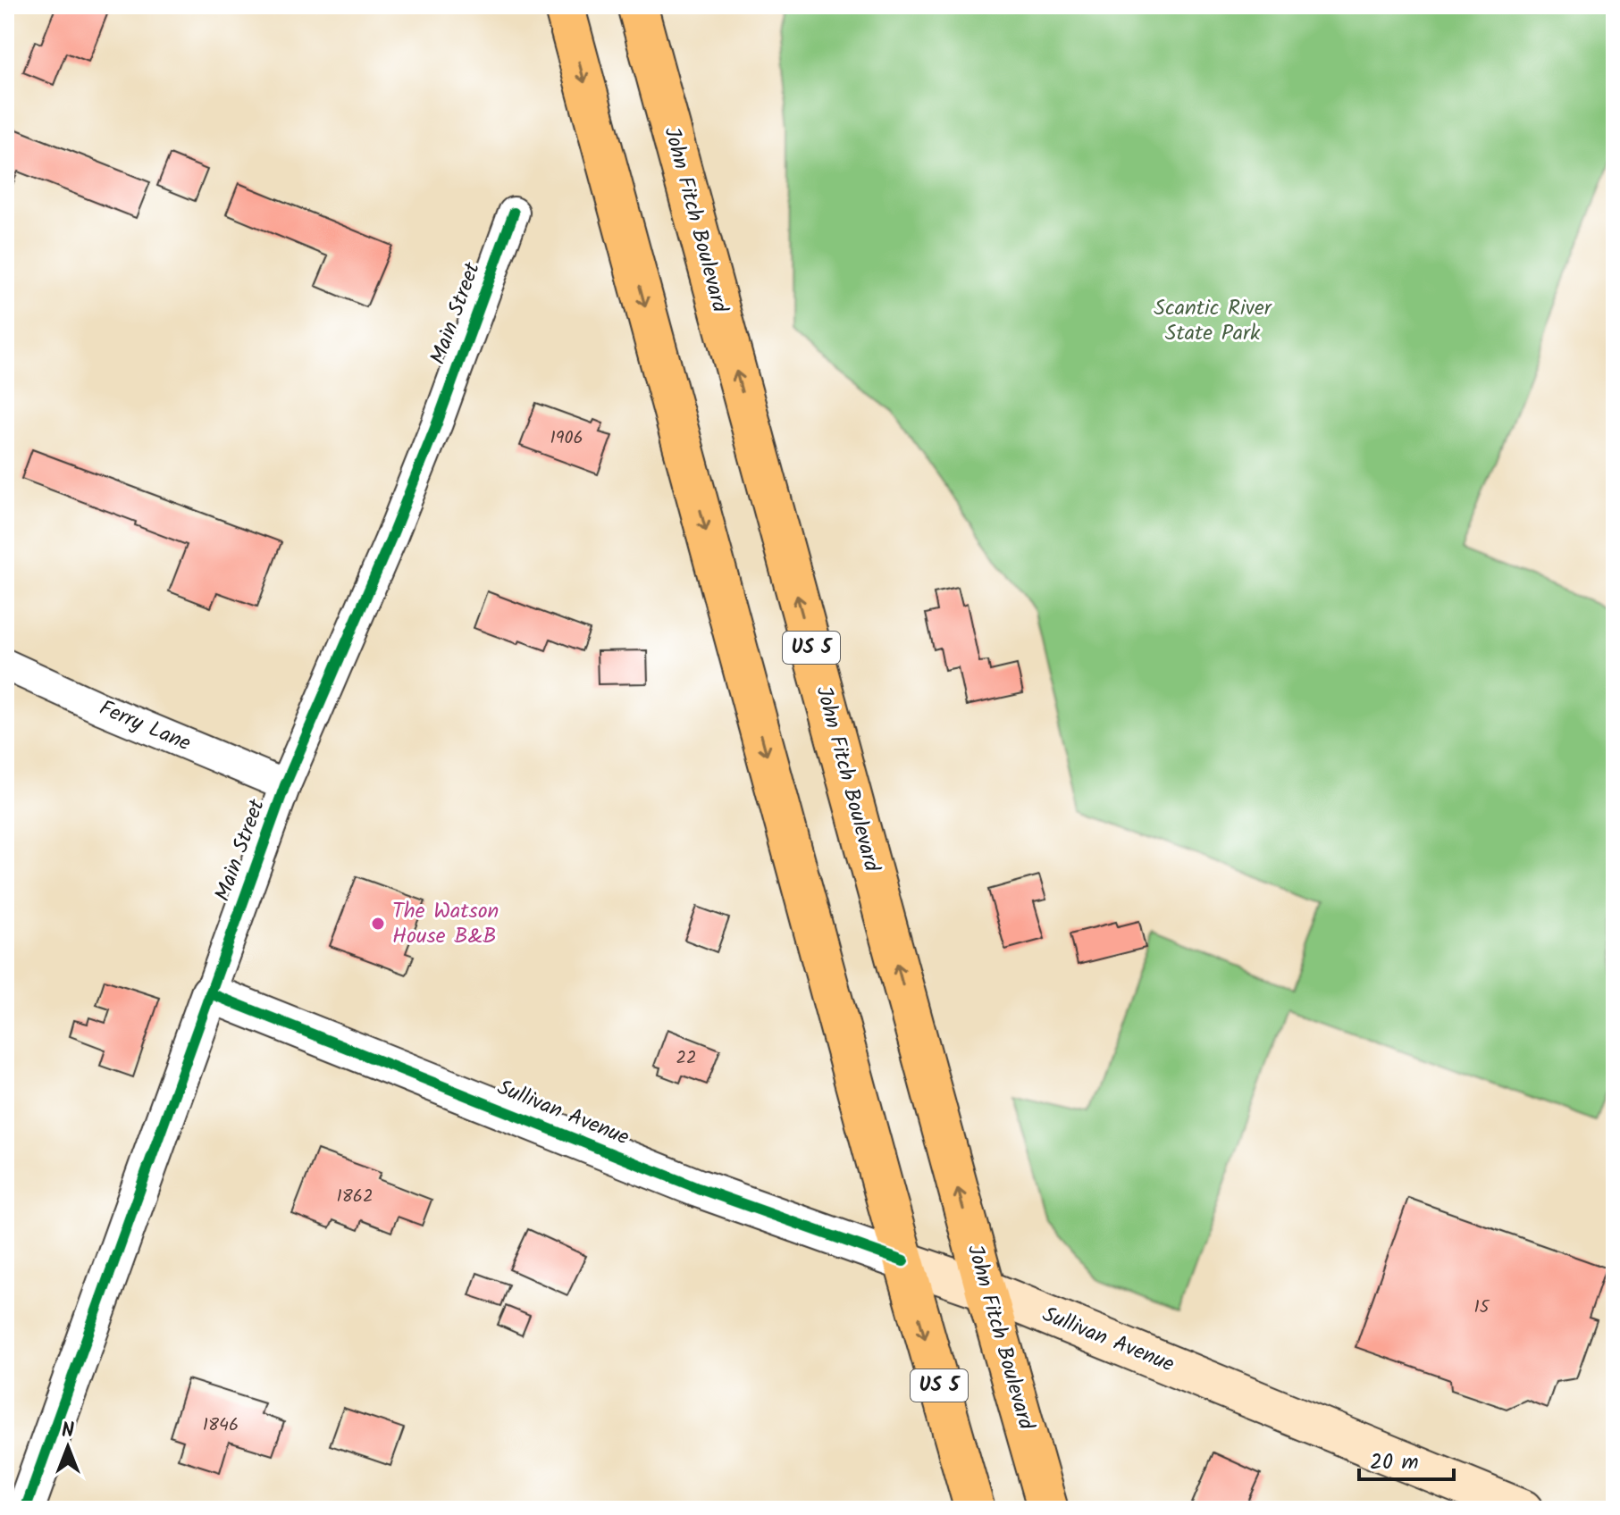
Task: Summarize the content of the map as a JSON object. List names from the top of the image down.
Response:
{
  "streets": {
    "highway": ["John Fitch Boulevard", "US 5"],
    "main road": ["Sullivan Avenue"],
    "street": ["Main Street", "Ferry Lane"]
  },
  "crossings": [
    ["John Fitch Boulevard", "Sullivan Avenue"],
    ["Main Street", "Ferry Lane"],
    ["Main Street", "Sullivan Avenue"],
    ["US 5", "Sullivan Avenue"]
  ],
  "parks": ["Scantic River State Park"],
  "places": ["The Watson House B&B"],
  "house_numbers": [
    "1906",
    "22",
    "1862",
    "15",
    "1846"
  ],
  "scale_bar": "20 m",
  "north": "top"
}
